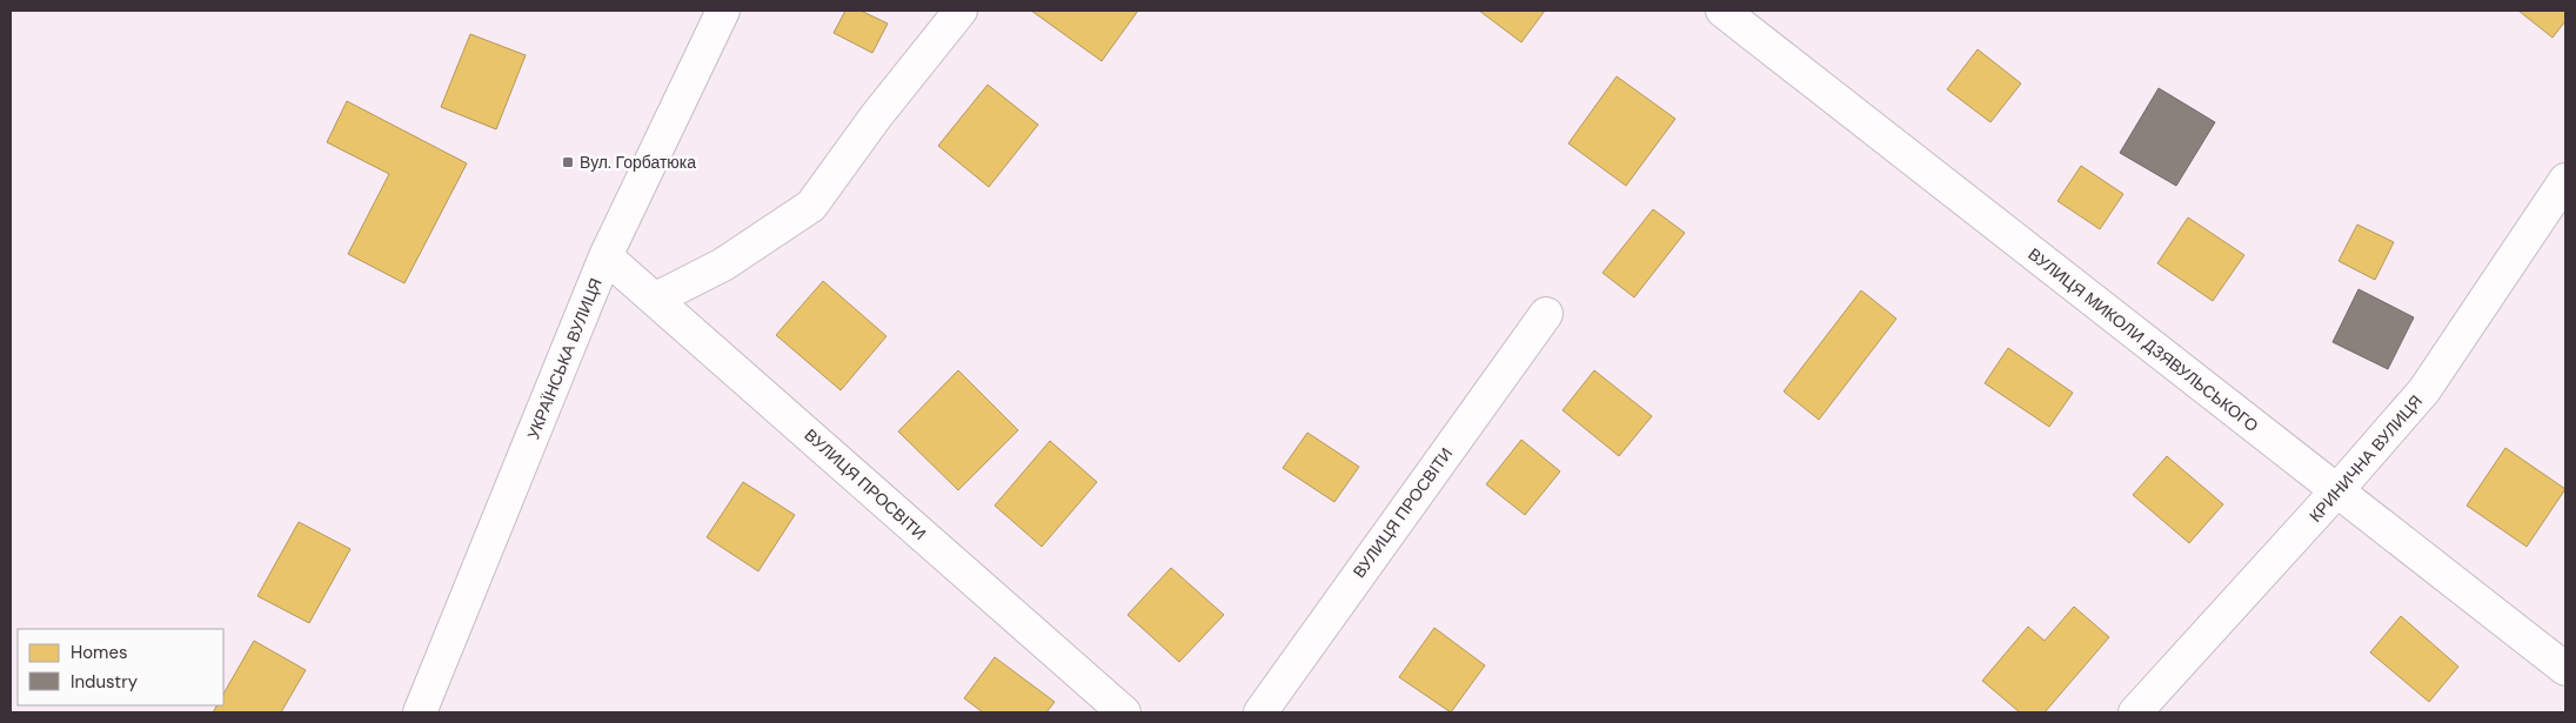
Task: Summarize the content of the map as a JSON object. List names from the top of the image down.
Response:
{
  "streets": {
    "street": [
      "ВУЛИЦЯ МИКОЛИ ДЗЯВУЛЬСЬКОГО",
      "УКРАЇНСЬКА ВУЛИЦЯ",
      "КРИНИЧНА ВУЛИЦЯ",
      "ВУЛИЦЯ ПРОСВІТИ"
    ]
  },
  "crossings": [
    ["ВУЛИЦЯ МИКОЛИ ДЗЯВУЛЬСЬКОГО", "КРИНИЧНА ВУЛИЦЯ"],
    ["УКРАЇНСЬКА ВУЛИЦЯ", "ВУЛИЦЯ ПРОСВІТИ"]
  ],
  "places": {
    "transit": ["Вул. Горбатюка"]
  },
  "legend": ["Homes", "Industry"]
}
